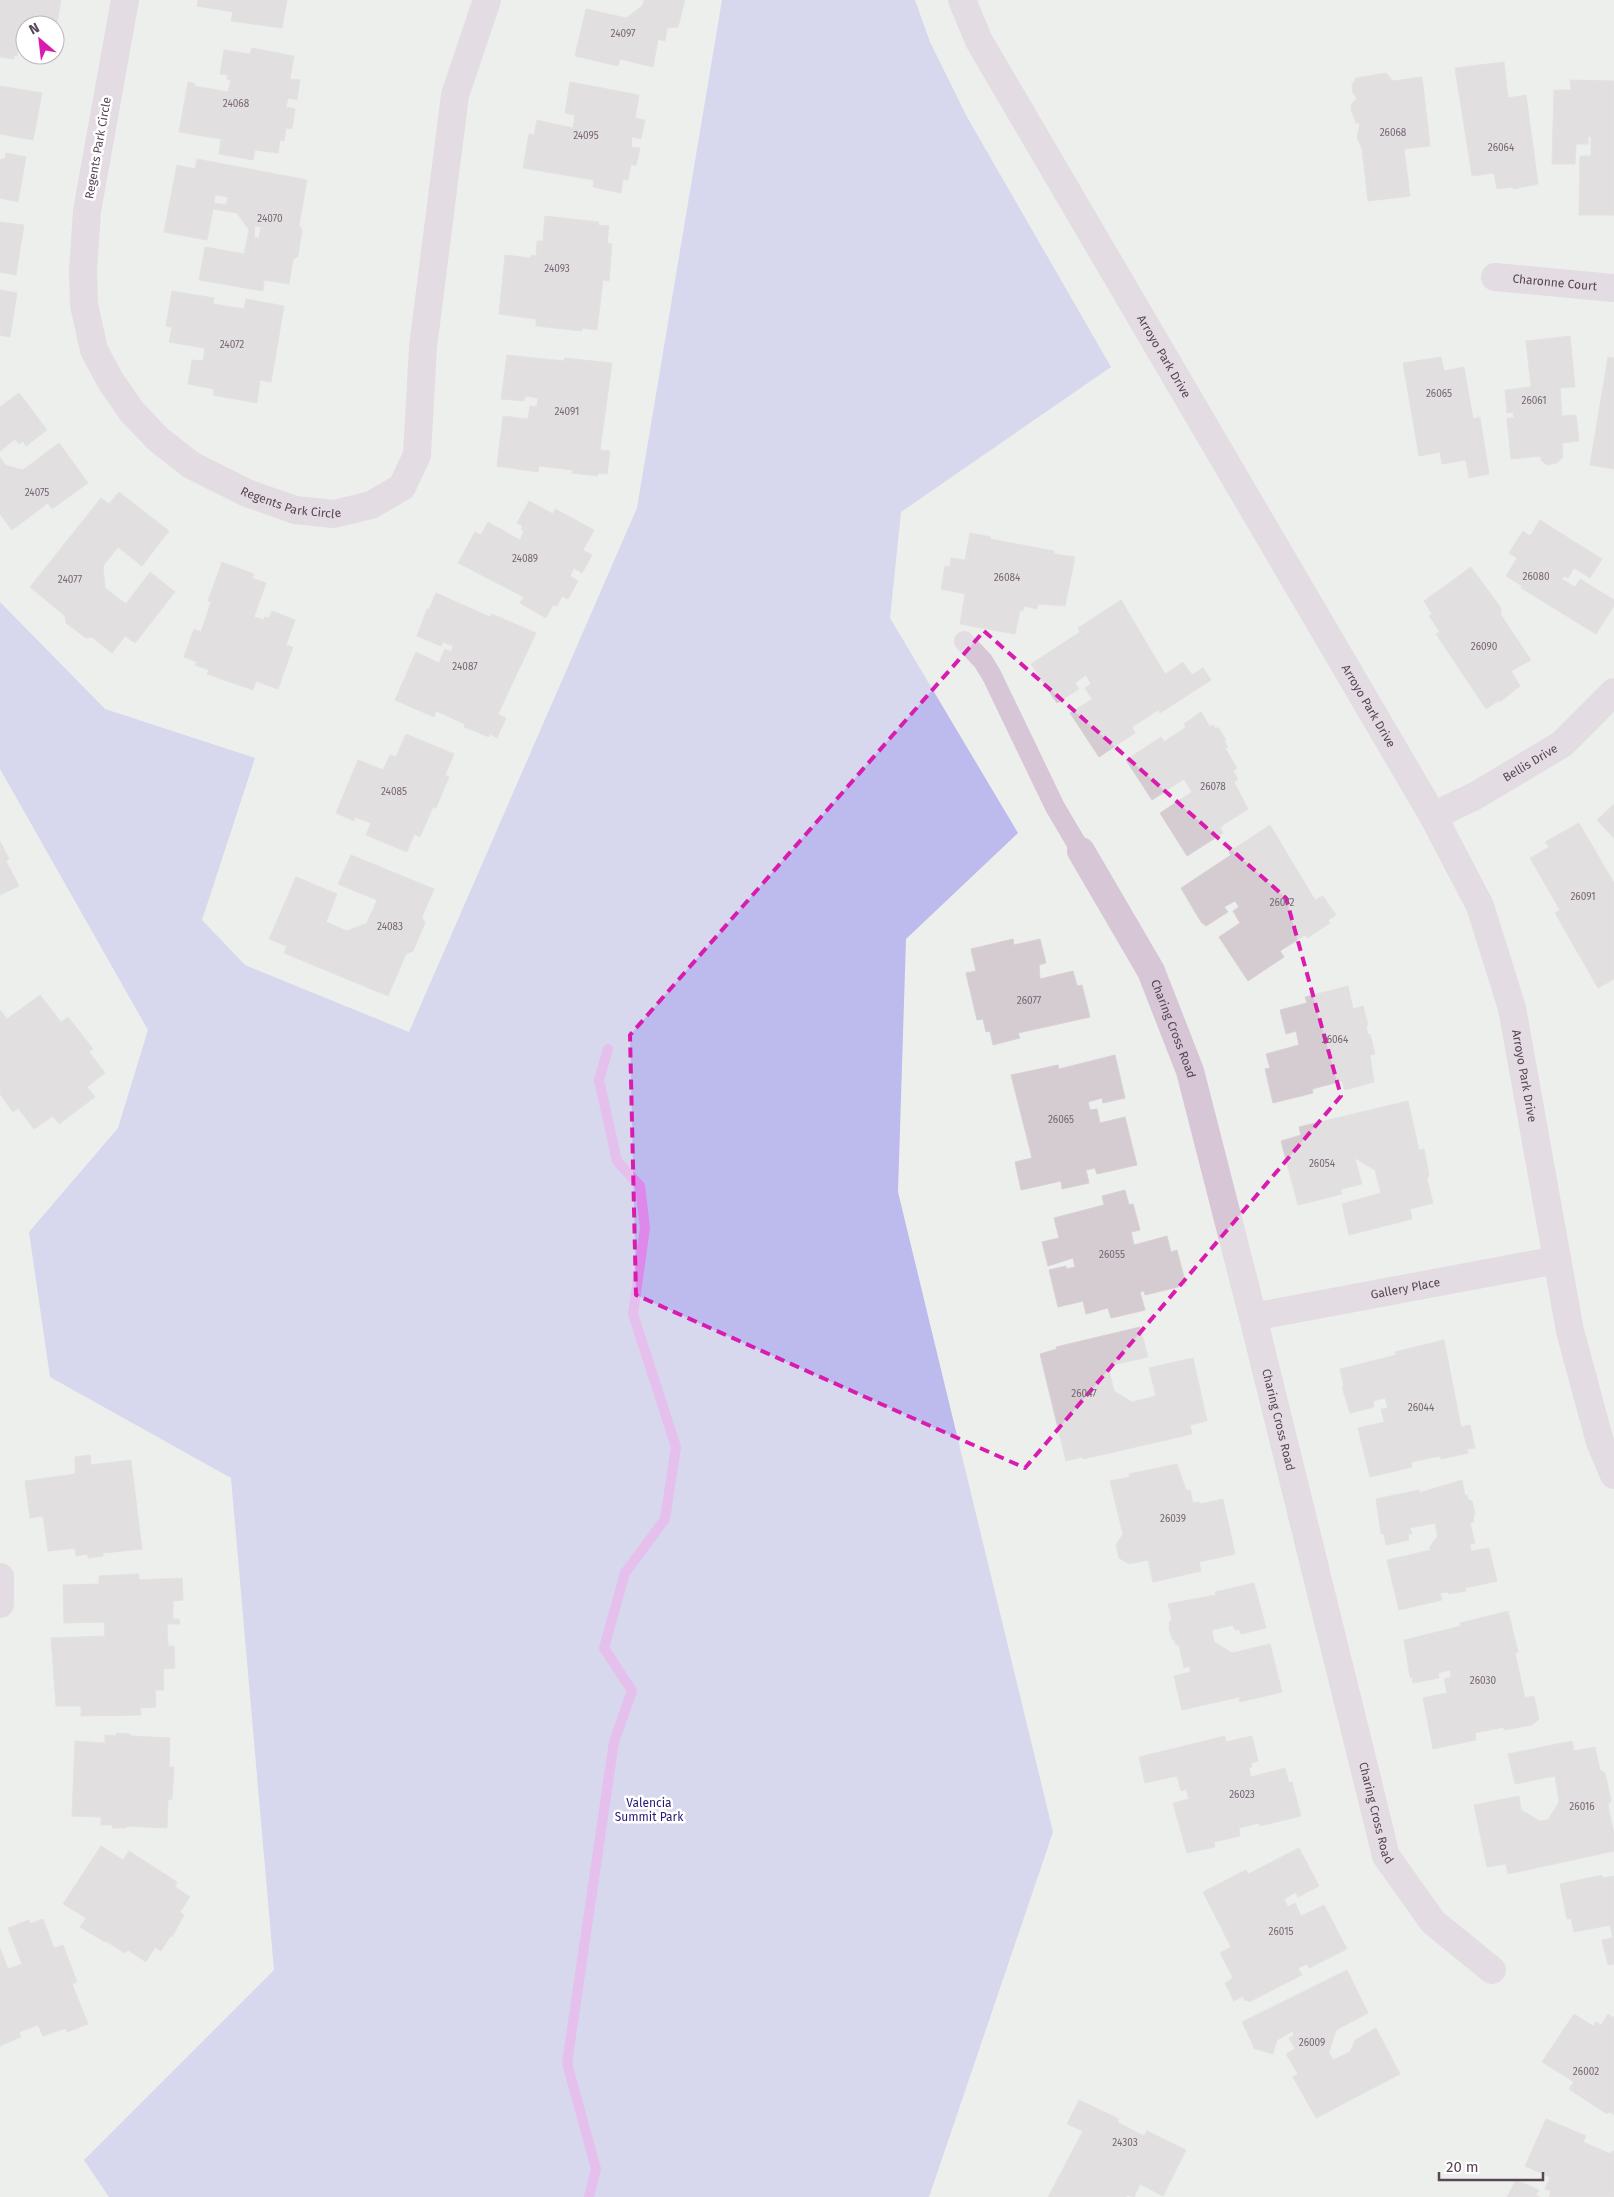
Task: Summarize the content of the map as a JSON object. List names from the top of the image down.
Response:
{
  "streets": {
    "street": [
      "Regents Park Circle",
      "Charonne Court",
      "Arroyo Park Drive",
      "Bellis Drive",
      "Charing Cross Road",
      "Gallery Place"
    ]
  },
  "crossings": [
    ["Arroyo Park Drive", "Bellis Drive"],
    ["Arroyo Park Drive", "Gallery Place"],
    ["Charing Cross Road", "Gallery Place"]
  ],
  "parks": ["Valencia Summit Park"],
  "house_numbers": [
    "24097",
    "24068",
    "26068",
    "24095",
    "26064",
    "24070",
    "24093",
    "24072",
    "26065",
    "26061",
    "24091",
    "24075",
    "24089",
    "26080",
    "26084",
    "24077",
    "26090",
    "24087",
    "26078",
    "24085",
    "26091",
    "26072",
    "24083",
    "26077",
    "26064",
    "26065",
    "26054",
    "26055",
    "26047",
    "26044",
    "26039",
    "26030",
    "26023",
    "26016",
    "26015",
    "26009",
    "26002",
    "24303"
  ],
  "scale_bar": "20 m",
  "north": "top left"
}
